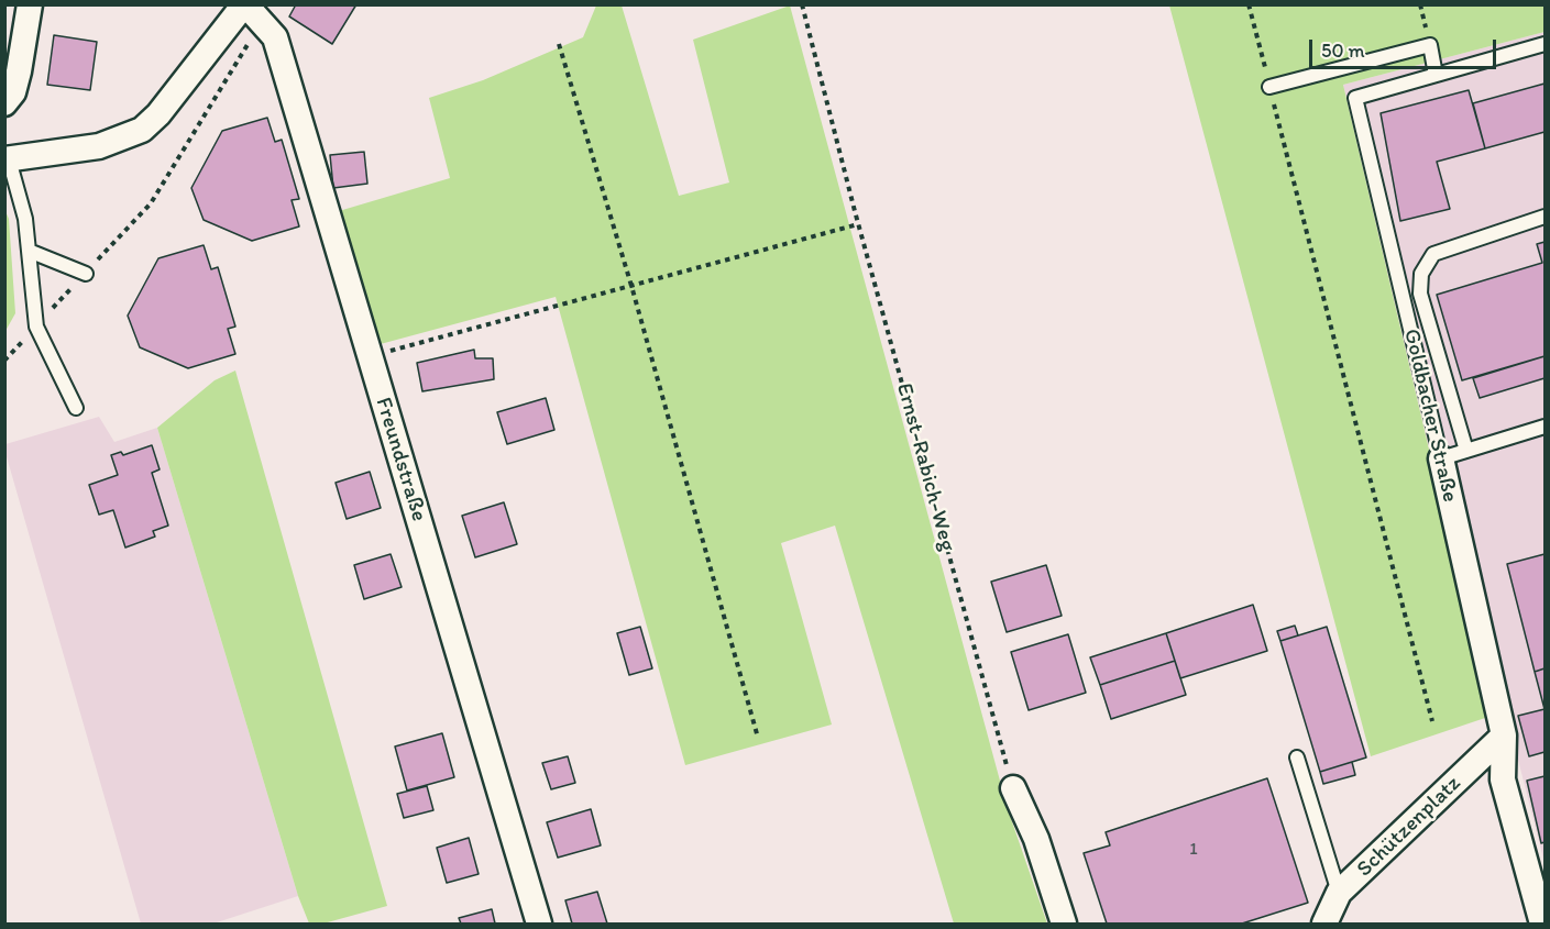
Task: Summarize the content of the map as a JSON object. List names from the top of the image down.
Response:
{
  "streets": {
    "street": ["Goldbacher Straße", "Freundstraße", "Schützenplatz"],
    "path": ["Ernst-Rabich-Weg"]
  },
  "crossings": [
    ["Goldbacher Straße", "Schützenplatz"]
  ],
  "house_numbers": ["1"],
  "scale_bar": "50 m"
}
